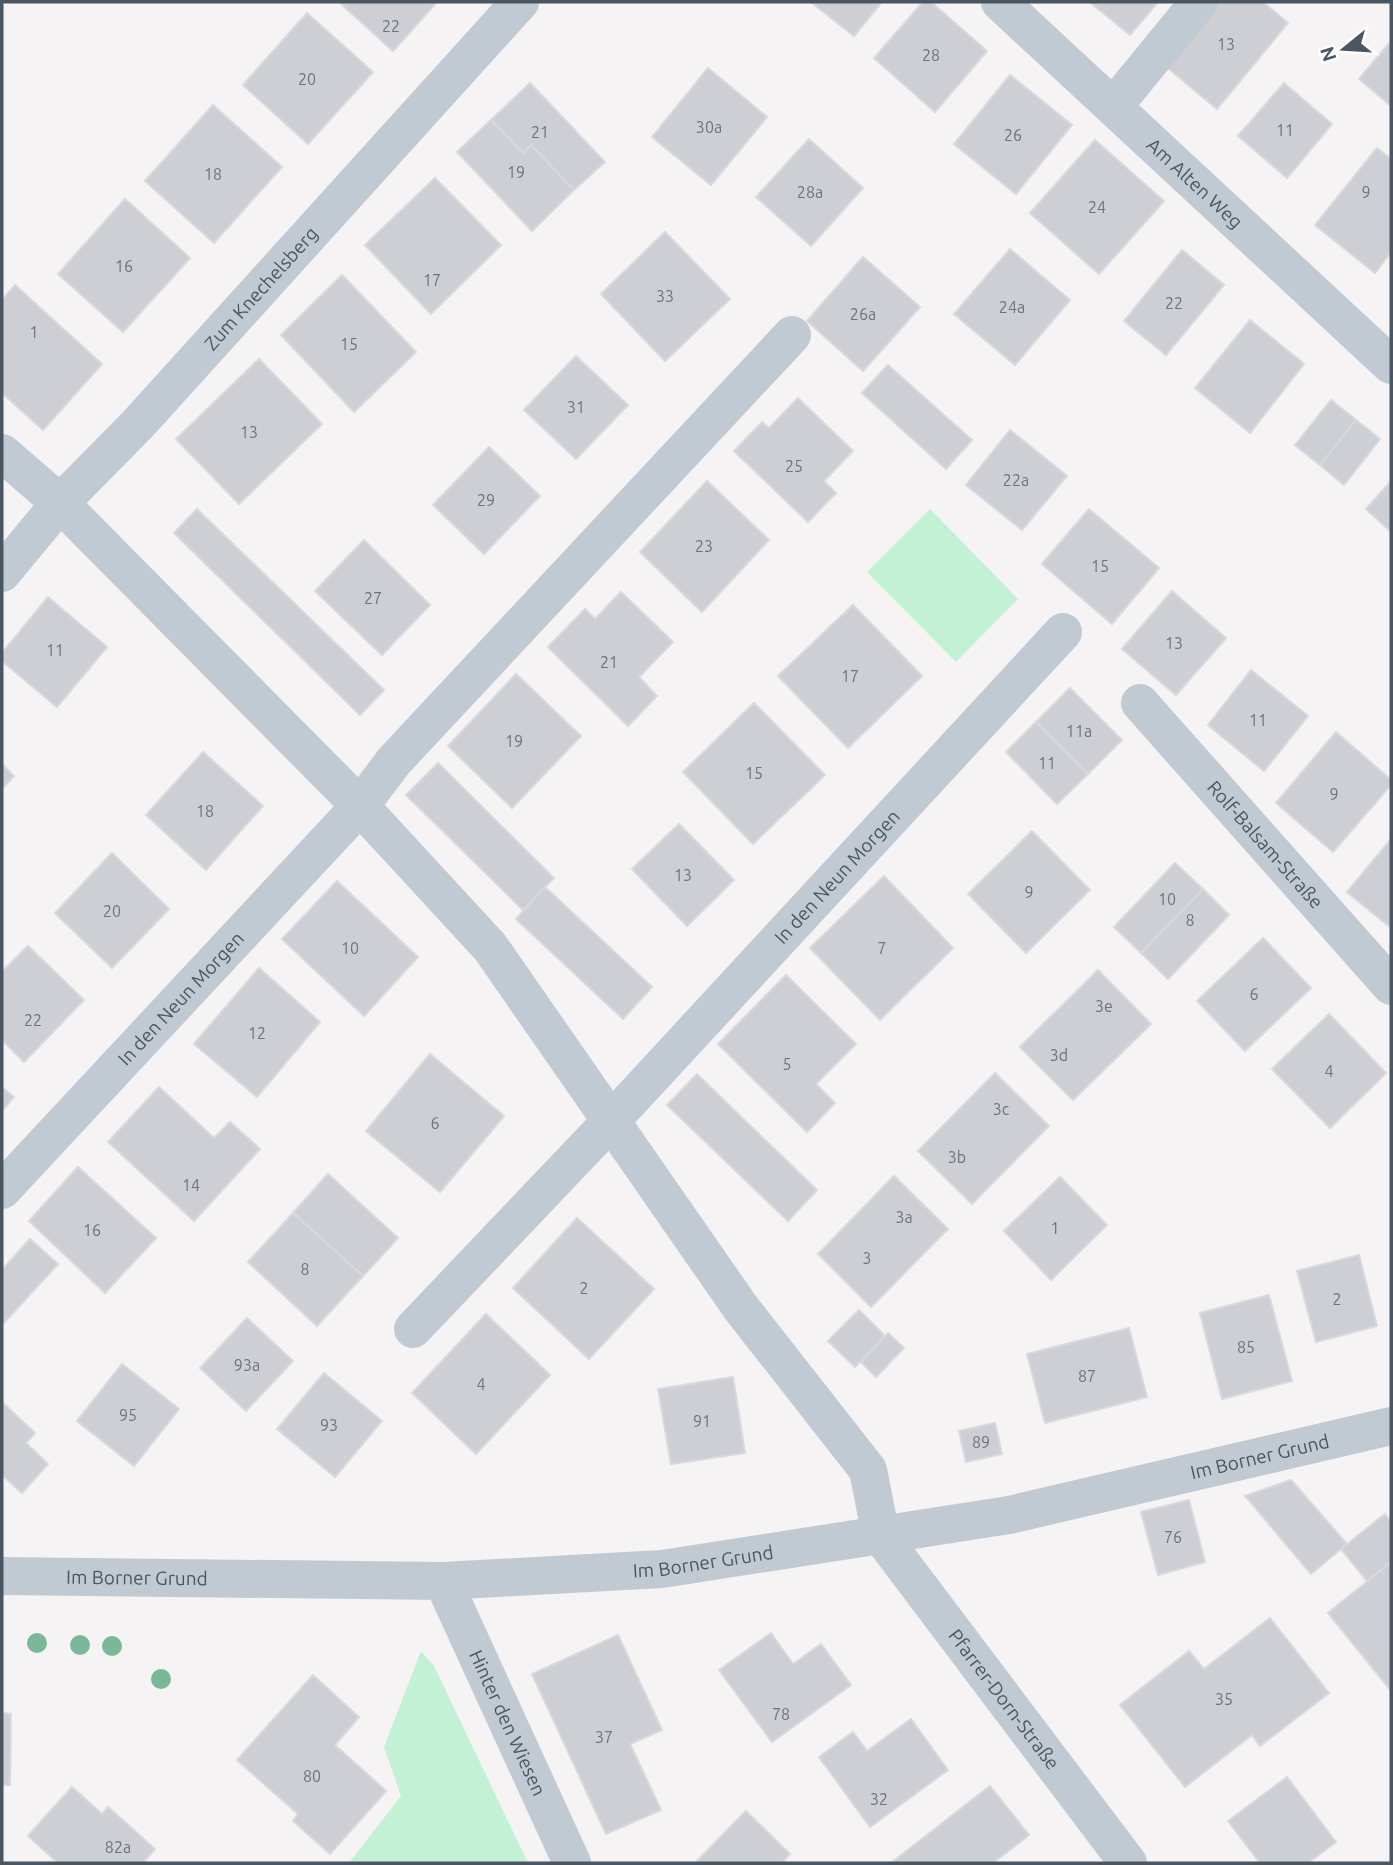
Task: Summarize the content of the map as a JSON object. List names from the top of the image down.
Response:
{
  "streets": {
    "street": [
      "Am Alten Weg",
      "Zum Knechelsberg",
      "Rolf-Balsam-Straße",
      "In den Neun Morgen",
      "Im Borner Grund",
      "Pfarrer-Dorn-Straße",
      "Hinter den Wiesen"
    ]
  },
  "crossings": [
    ["Im Borner Grund", "Pfarrer-Dorn-Straße"],
    ["Im Borner Grund", "Hinter den Wiesen"]
  ],
  "house_numbers": [
    "22",
    "13",
    "28",
    "20",
    "30a",
    "11",
    "21",
    "26",
    "19",
    "18",
    "28a",
    "9",
    "24",
    "16",
    "17",
    "33",
    "22",
    "24a",
    "26a",
    "1",
    "15",
    "31",
    "13",
    "25",
    "22a",
    "29",
    "23",
    "15",
    "27",
    "13",
    "11",
    "21",
    "17",
    "11",
    "11a",
    "19",
    "11",
    "15",
    "9",
    "18",
    "13",
    "9",
    "10",
    "20",
    "8",
    "10",
    "7",
    "6",
    "3e",
    "22",
    "12",
    "3d",
    "5",
    "4",
    "3c",
    "6",
    "3b",
    "14",
    "3a",
    "1",
    "16",
    "3",
    "8",
    "2",
    "2",
    "85",
    "93a",
    "87",
    "4",
    "95",
    "91",
    "93",
    "89",
    "76",
    "35",
    "78",
    "37",
    "80",
    "32",
    "82a"
  ],
  "north": "left"
}
